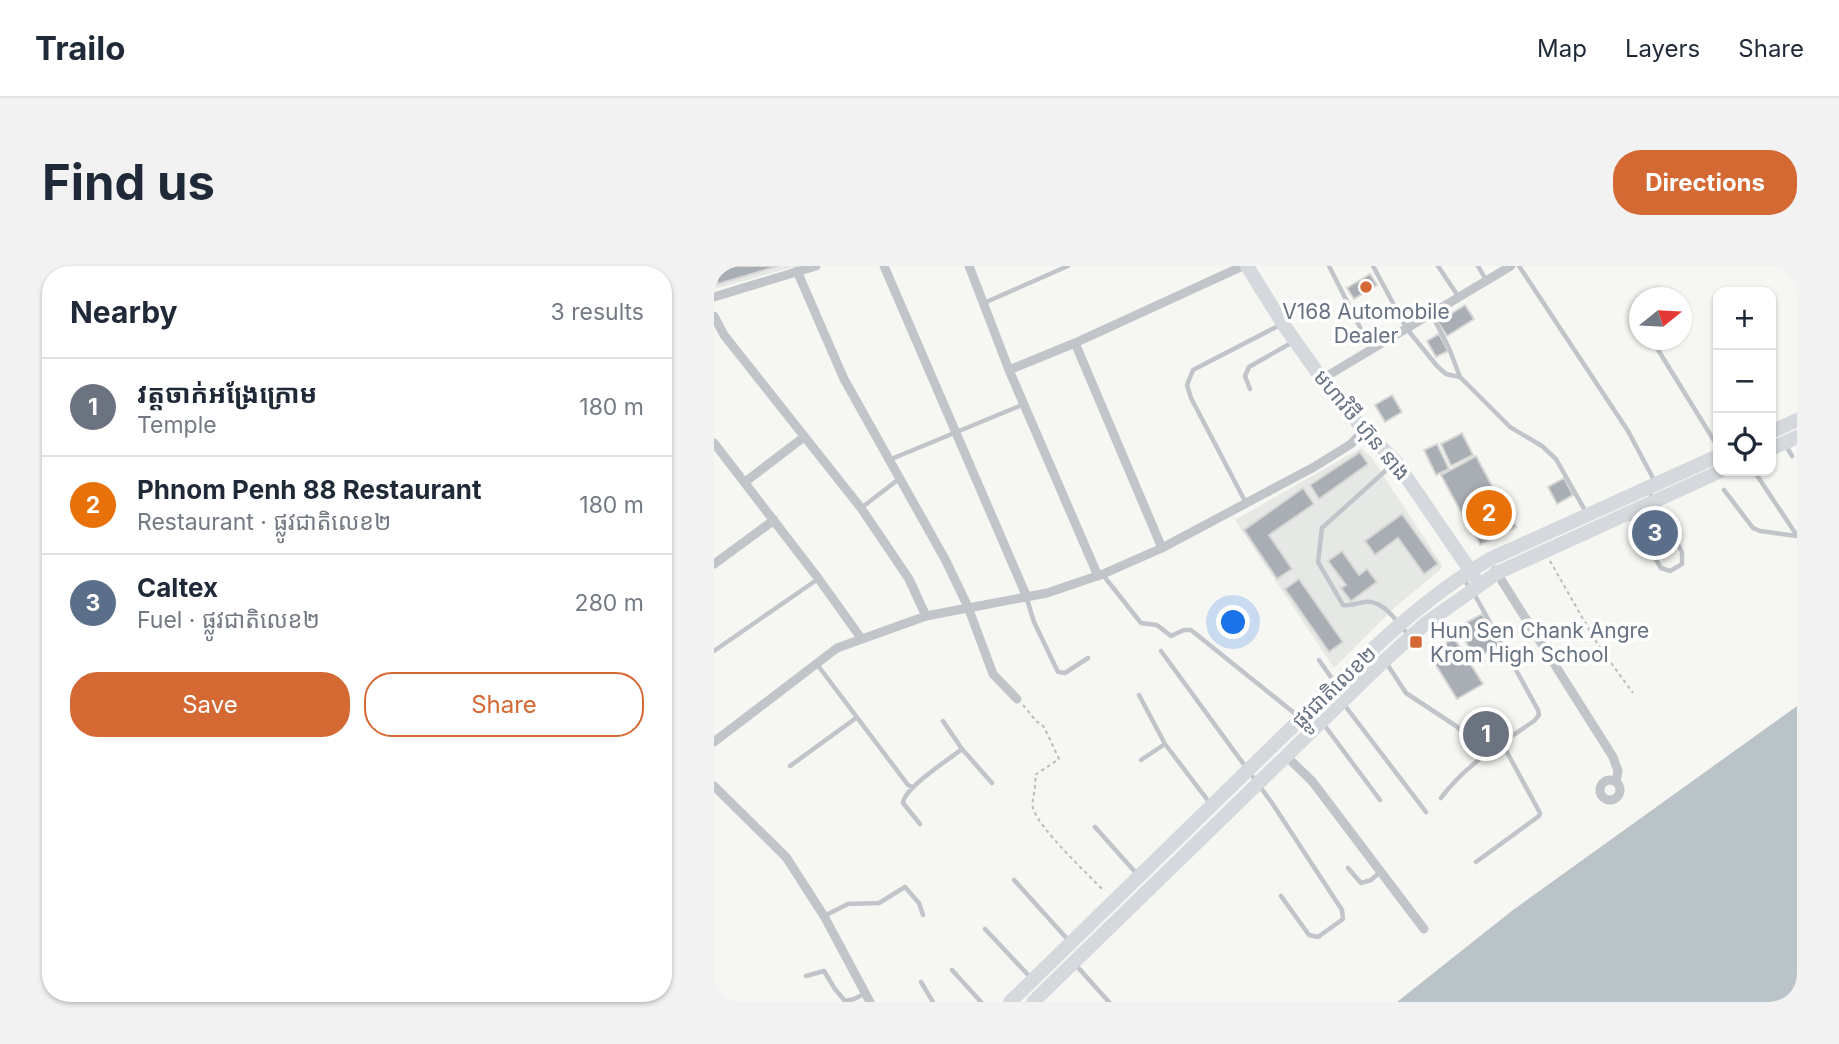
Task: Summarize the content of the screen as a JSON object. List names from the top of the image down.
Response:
{
  "streets": {
    "main road": ["មហាវិថី ហ៊ុន នាង", "ផ្លូវជាតិលេខ២"]
  },
  "crossings": [
    ["មហាវិថី ហ៊ុន នាង", "ផ្លូវជាតិលេខ២"]
  ],
  "places": {
    "other": ["V168 Automobile Dealer"],
    "transit": ["Hun Sen Chank Angre Krom High School"]
  },
  "north": "right",
  "page": {
    "header": "Trailo",
    "nav": ["Map", "Layers", "Share"],
    "buttons": [
      "Directions",
      ["Save", "Share"]
    ],
    "title": "Find us",
    "heading": ["Nearby", "3 results"],
    "map_buttons": ["+", "−"],
    "list": [
      {
        "mark": "1",
        "name": "វត្តចាក់អង្រែក្រោម",
        "note": "Temple",
        "value": "180 m"
      },
      {
        "mark": "2",
        "name": "Phnom Penh 88 Restaurant",
        "note": "Restaurant · ផ្លូវជាតិលេខ២",
        "value": "180 m"
      },
      {
        "mark": "3",
        "name": "Caltex",
        "note": "Fuel · ផ្លូវជាតិលេខ២",
        "value": "280 m"
      }
    ],
    "pins": ["2", "3", "1"]
  }
}
